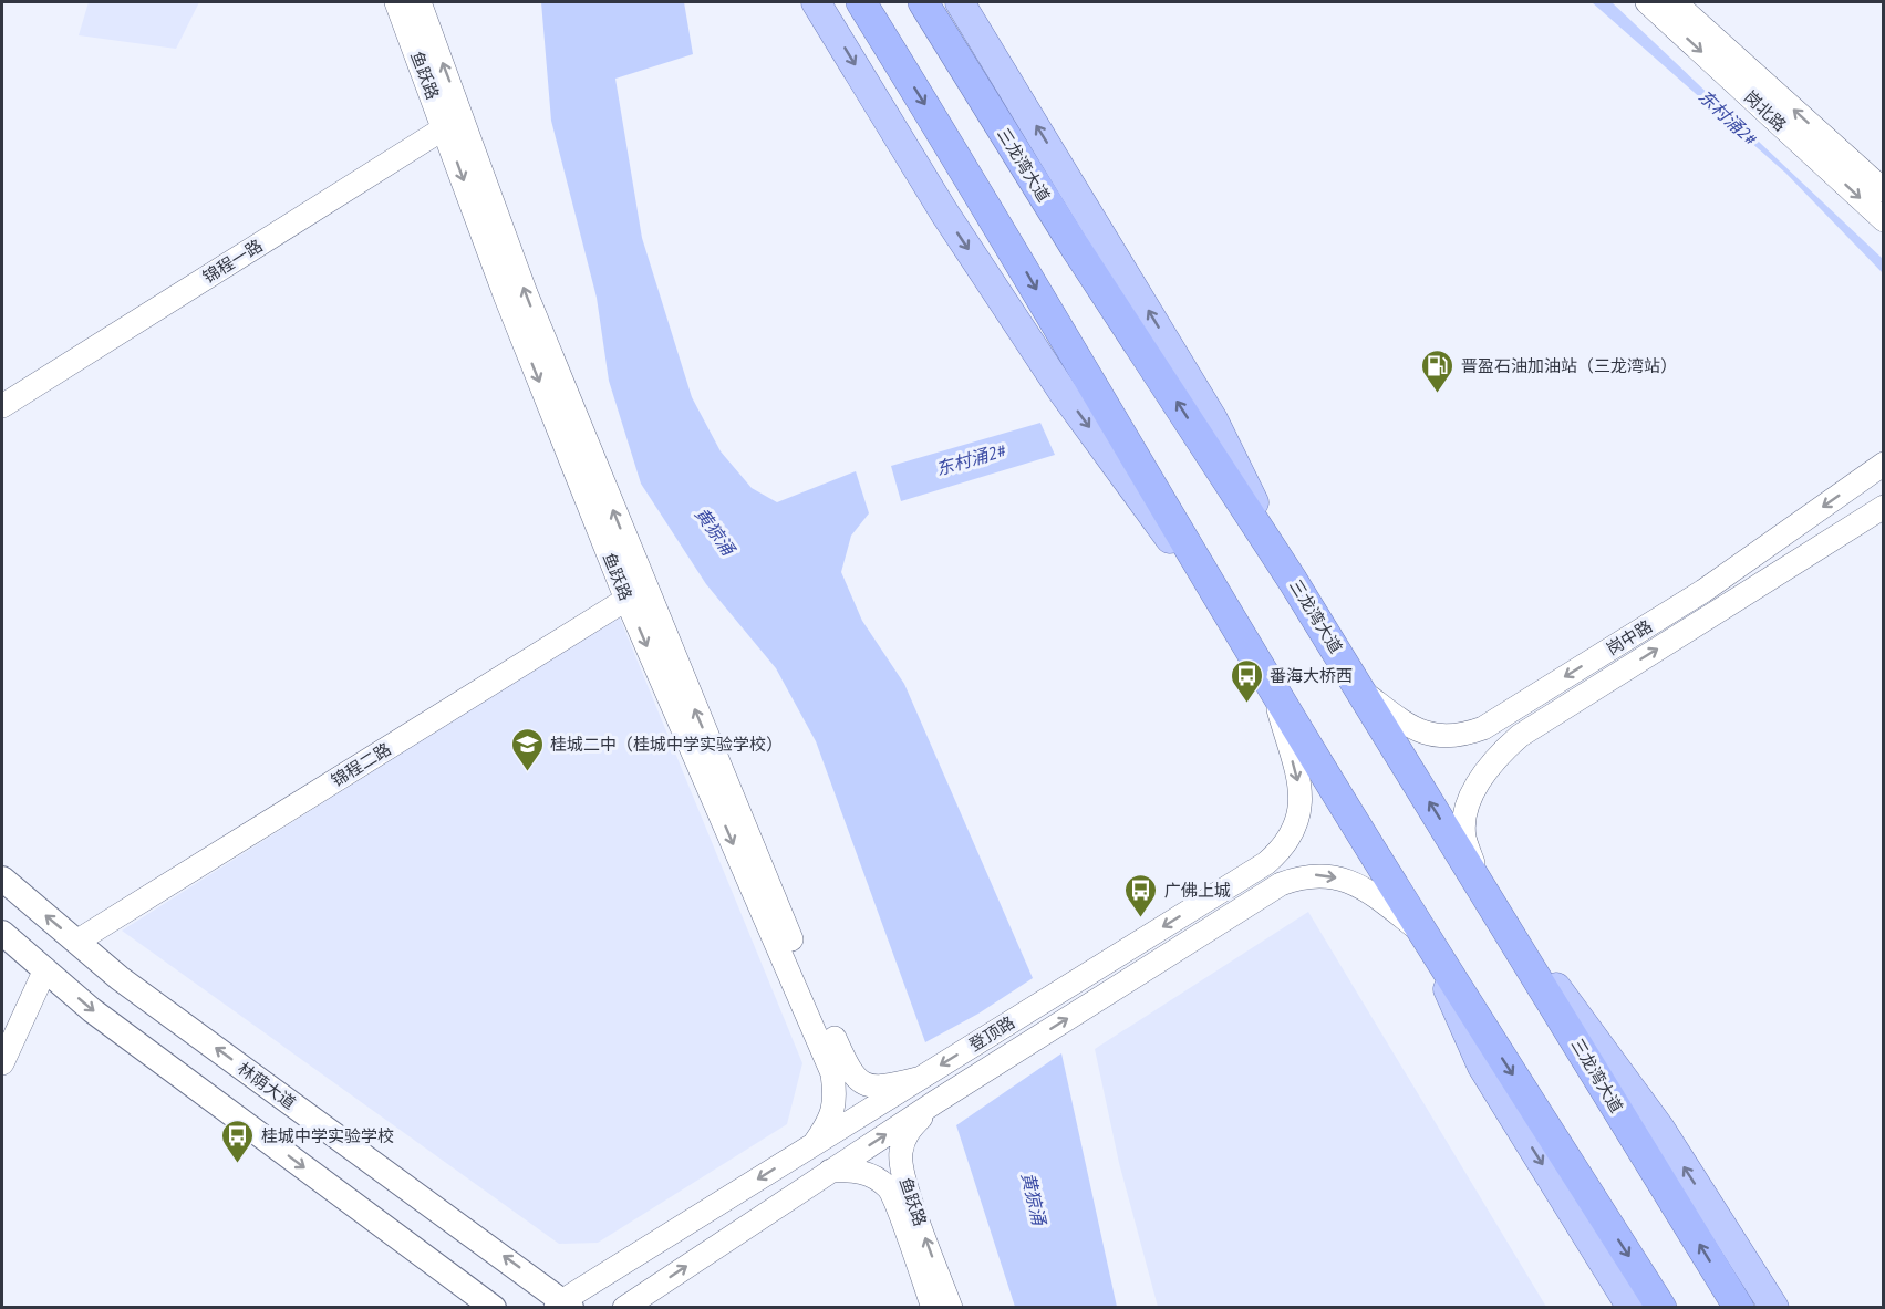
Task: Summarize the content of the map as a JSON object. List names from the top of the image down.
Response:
{
  "streets": {
    "highway": ["三龙湾大道"],
    "main road": ["林荫大道"],
    "street": [
      "鱼跃路",
      "岗北路",
      "锦程一路",
      "岗中路",
      "锦程二路",
      "登顶路"
    ]
  },
  "crossings": [
    ["鱼跃路", "锦程一路"],
    ["鱼跃路", "锦程二路"],
    ["鱼跃路", "登顶路"],
    ["三龙湾大道", "岗中路"],
    ["锦程二路", "林荫大道"],
    ["登顶路", "林荫大道"]
  ],
  "water": ["东村涌2#", "黄猄涌"],
  "places": {
    "fuel station": ["晋盈石油加油站（三龙湾站）"],
    "bus stop": ["番海大桥西", "广佛上城", "桂城中学实验学校"],
    "school or university": ["桂城二中（桂城中学实验学校）"]
  }
}
